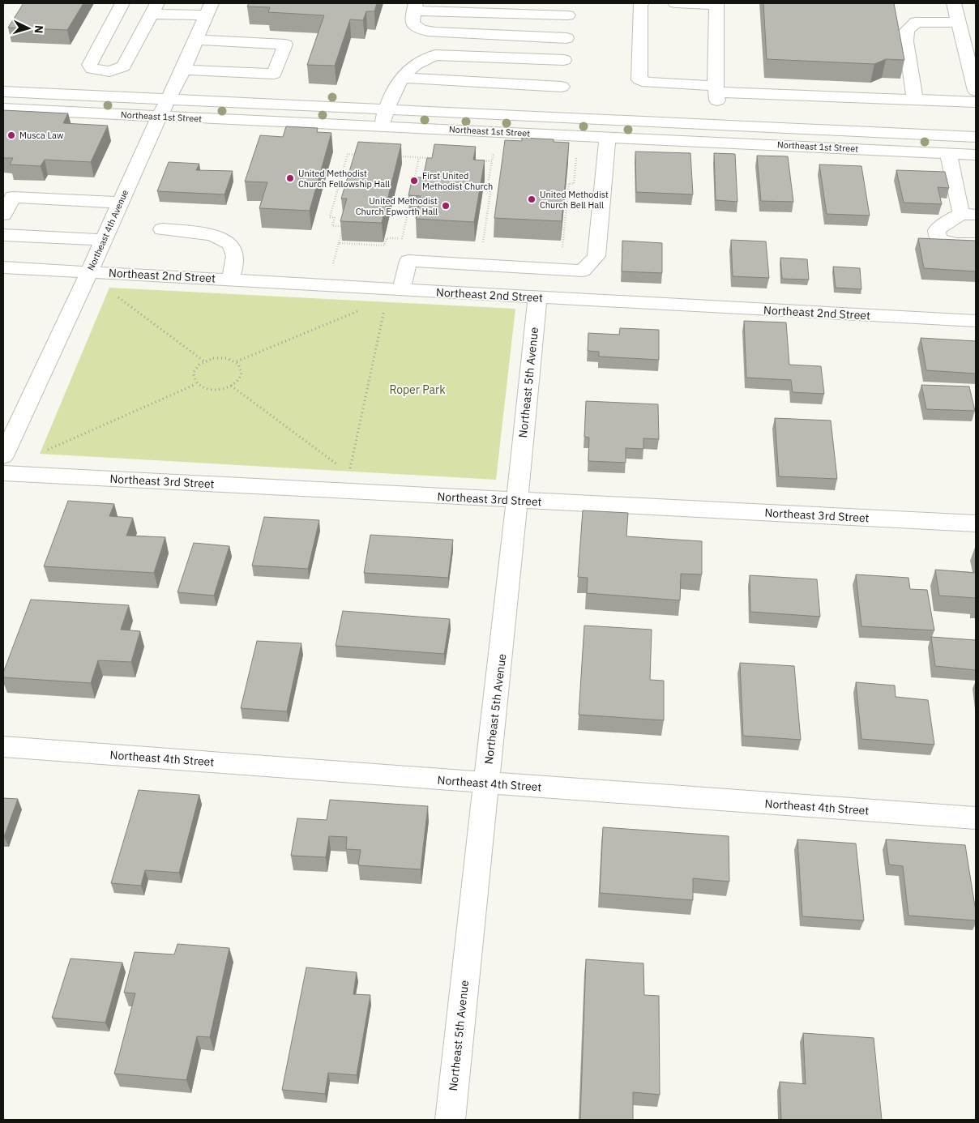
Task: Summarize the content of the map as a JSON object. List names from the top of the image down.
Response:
{
  "streets": {
    "street": [
      "Northeast 1st Street",
      "Northeast 4th Avenue",
      "Northeast 2nd Street",
      "Northeast 5th Avenue",
      "Northeast 3rd Street",
      "Northeast 4th Street"
    ]
  },
  "crossings": [
    ["Northeast 1st Street", "Northeast 4th Avenue"],
    ["Northeast 4th Avenue", "Northeast 2nd Street"],
    ["Northeast 2nd Street", "Northeast 5th Avenue"],
    ["Northeast 5th Avenue", "Northeast 3rd Street"],
    ["Northeast 5th Avenue", "Northeast 4th Street"]
  ],
  "parks": ["Roper Park"],
  "places": [
    "Musca Law",
    "United Methodist Church Fellowship Hall",
    "First United Methodist Church",
    "United Methodist Church Bell Hall",
    "United Methodist Church Epworth Hall"
  ],
  "north": "right"
}
